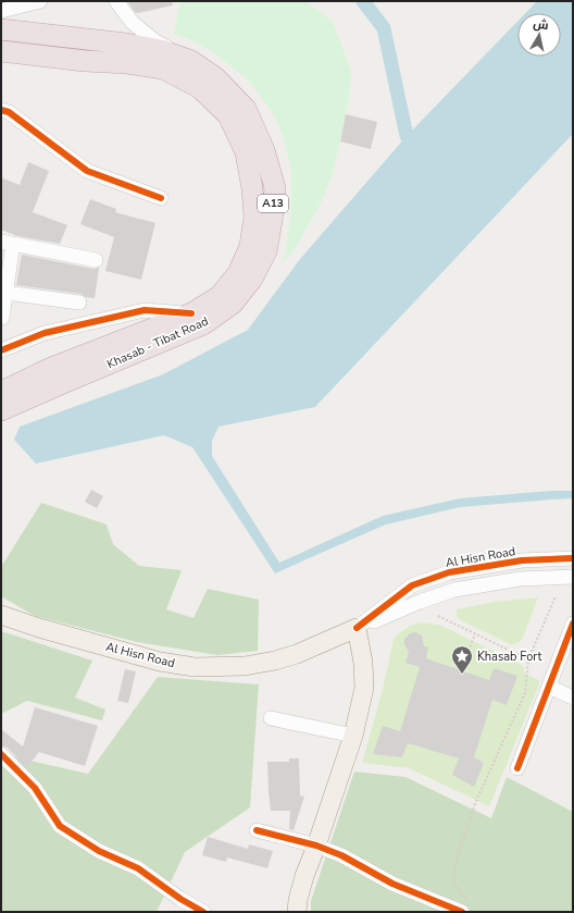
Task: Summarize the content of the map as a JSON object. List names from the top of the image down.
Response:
{
  "streets": {
    "highway": ["A13", "Khasab - Tibat Road"],
    "main road": ["Al Hisn Road"]
  },
  "places": {
    "place": ["Khasab Fort"]
  },
  "north": "top"
}
